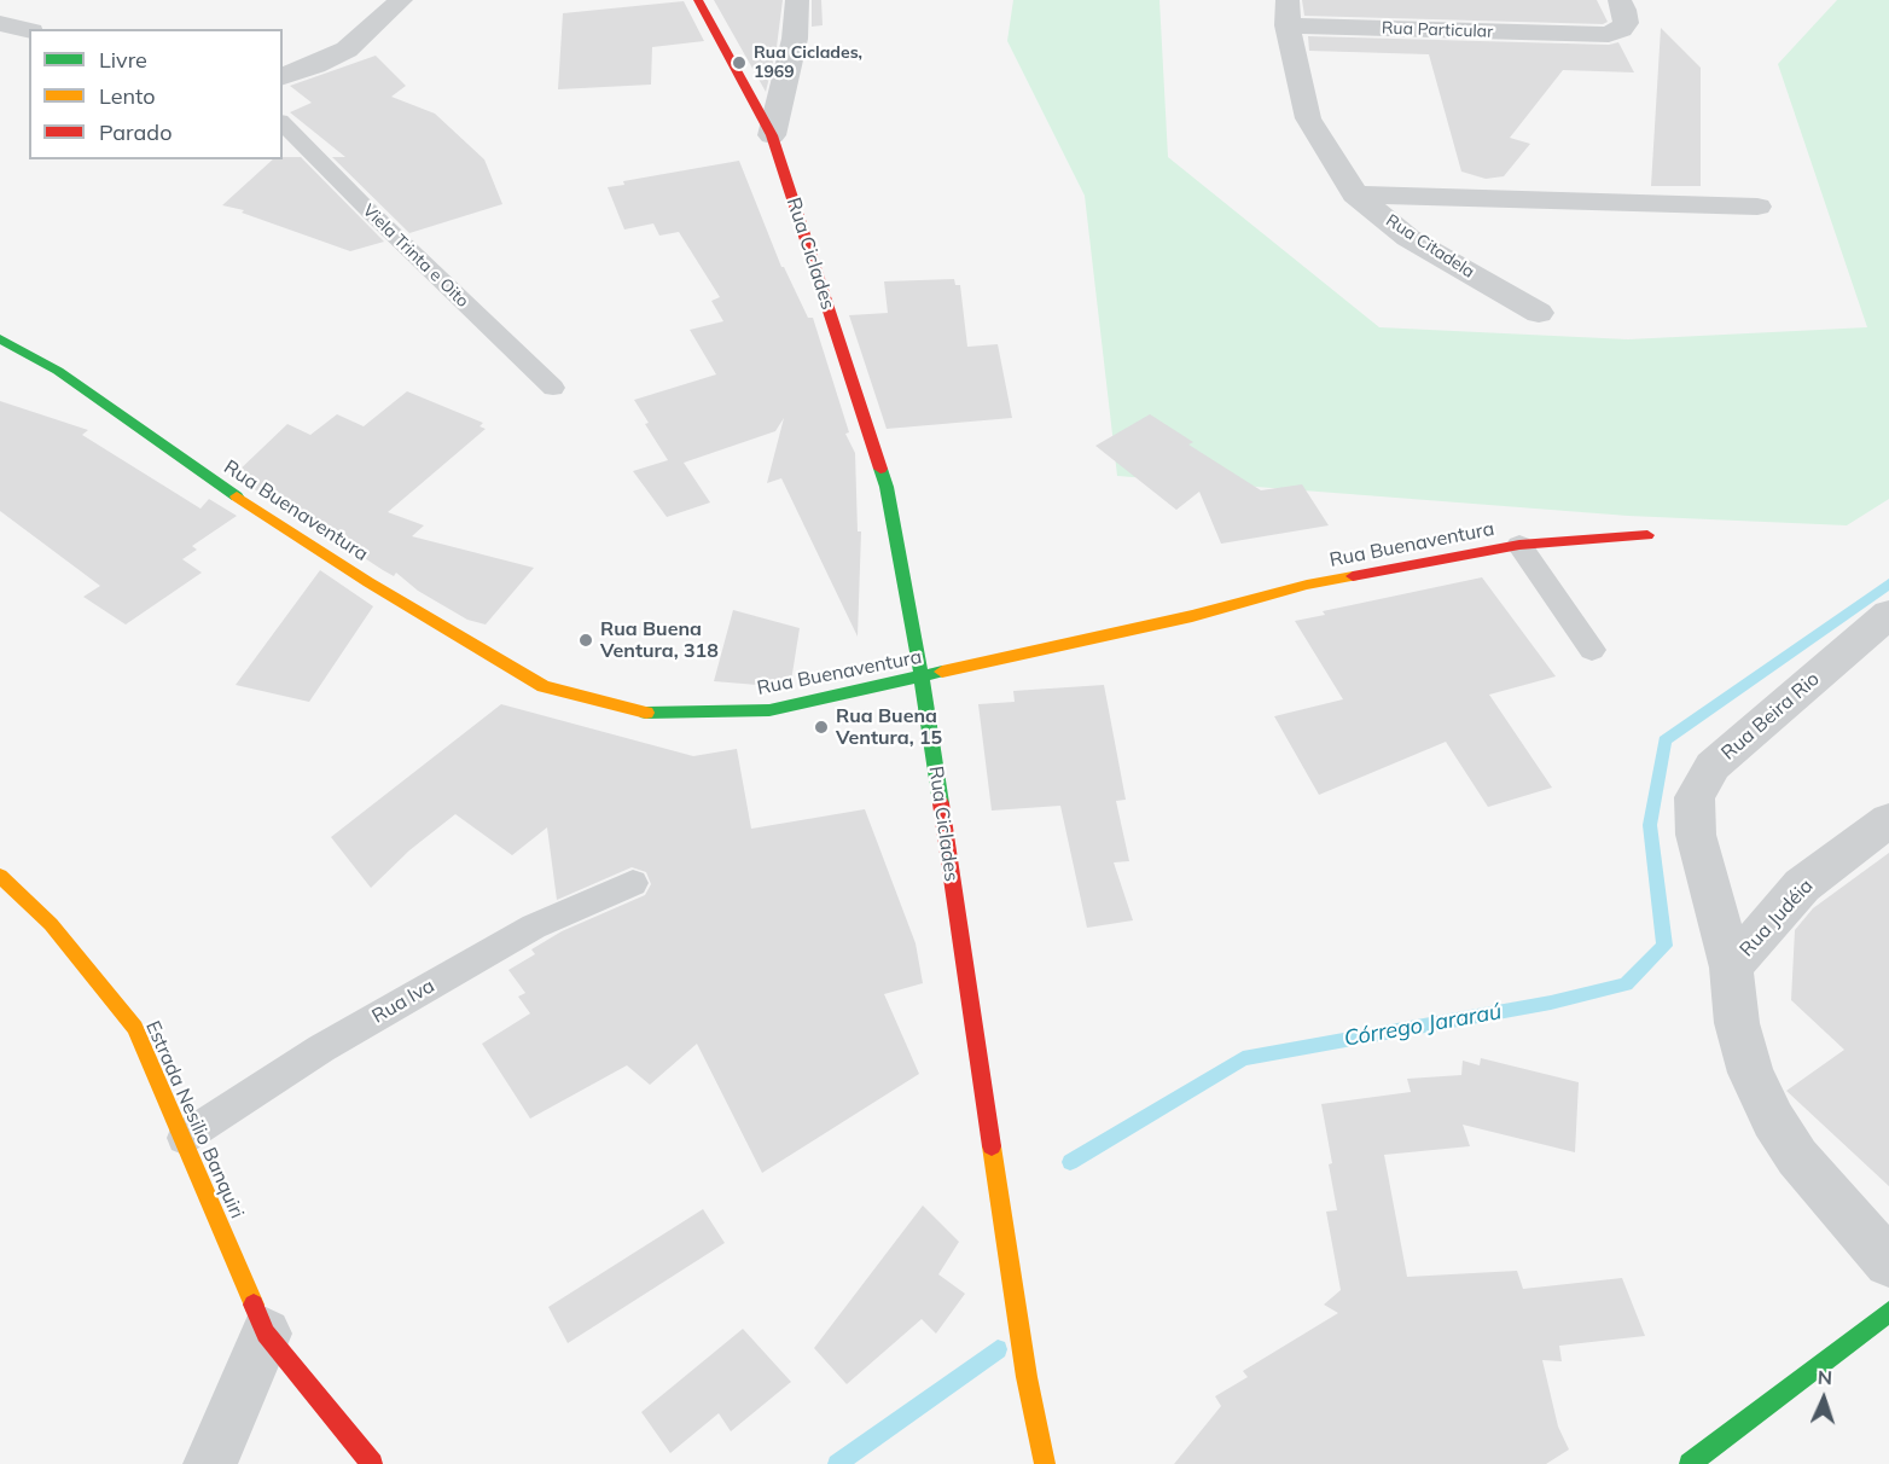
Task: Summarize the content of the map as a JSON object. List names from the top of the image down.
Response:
{
  "streets": {
    "street": [
      "Rua Particular",
      "Rua Citadela",
      "Rua Ciclades",
      "Rua Buenaventura",
      "Rua Beira Rio",
      "Rua Judéia",
      "Estrada Nesilio Banquiri"
    ],
    "lane": ["Viela Trinta e Oito", "Rua Iva"]
  },
  "crossings": [
    ["Rua Particular", "Rua Citadela"],
    ["Rua Ciclades", "Rua Buenaventura"],
    ["Rua Beira Rio", "Rua Judéia"],
    ["Rua Iva", "Estrada Nesilio Banquiri"]
  ],
  "water": ["Córrego Jararaú"],
  "places": ["Rua Ciclades, 1969", "Rua Buena Ventura, 318", "Rua Buena Ventura, 15"],
  "legend": ["Livre", "Lento", "Parado"],
  "north": "top"
}
